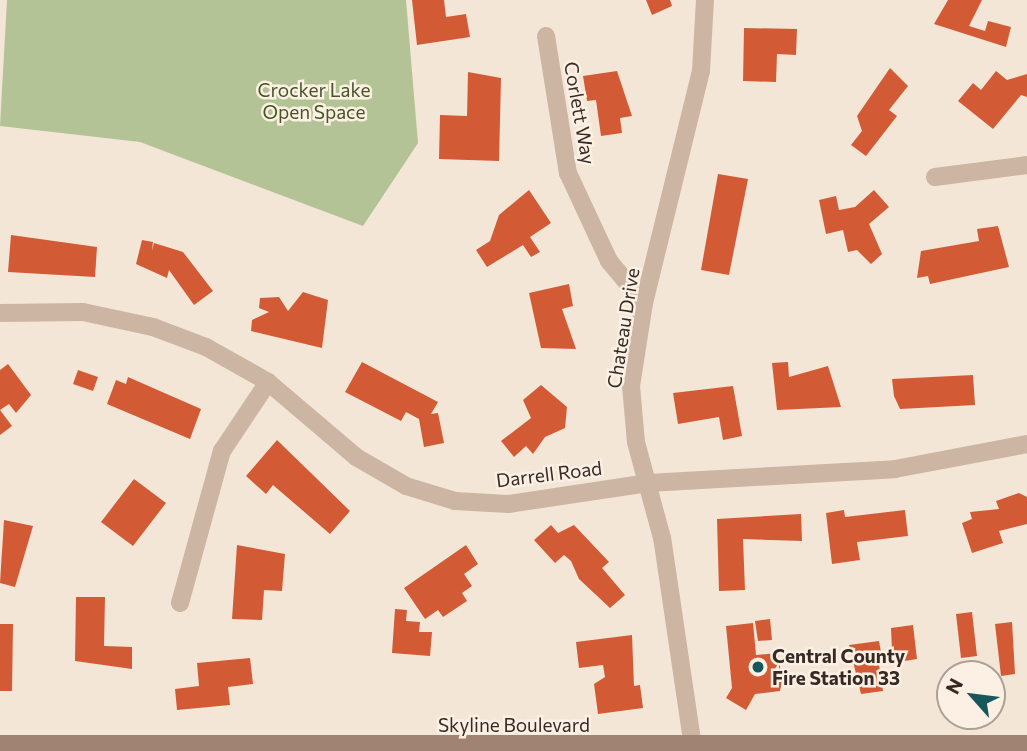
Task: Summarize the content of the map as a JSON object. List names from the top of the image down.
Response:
{
  "streets": {
    "main road": ["Skyline Boulevard"],
    "street": ["Corlett Way", "Chateau Drive", "Darrell Road"]
  },
  "crossings": [
    ["Corlett Way", "Chateau Drive"],
    ["Chateau Drive", "Darrell Road"],
    ["Chateau Drive", "Skyline Boulevard"]
  ],
  "parks": ["Crocker Lake Open Space"],
  "places": ["Central County Fire Station 33"],
  "north": "top left"
}
